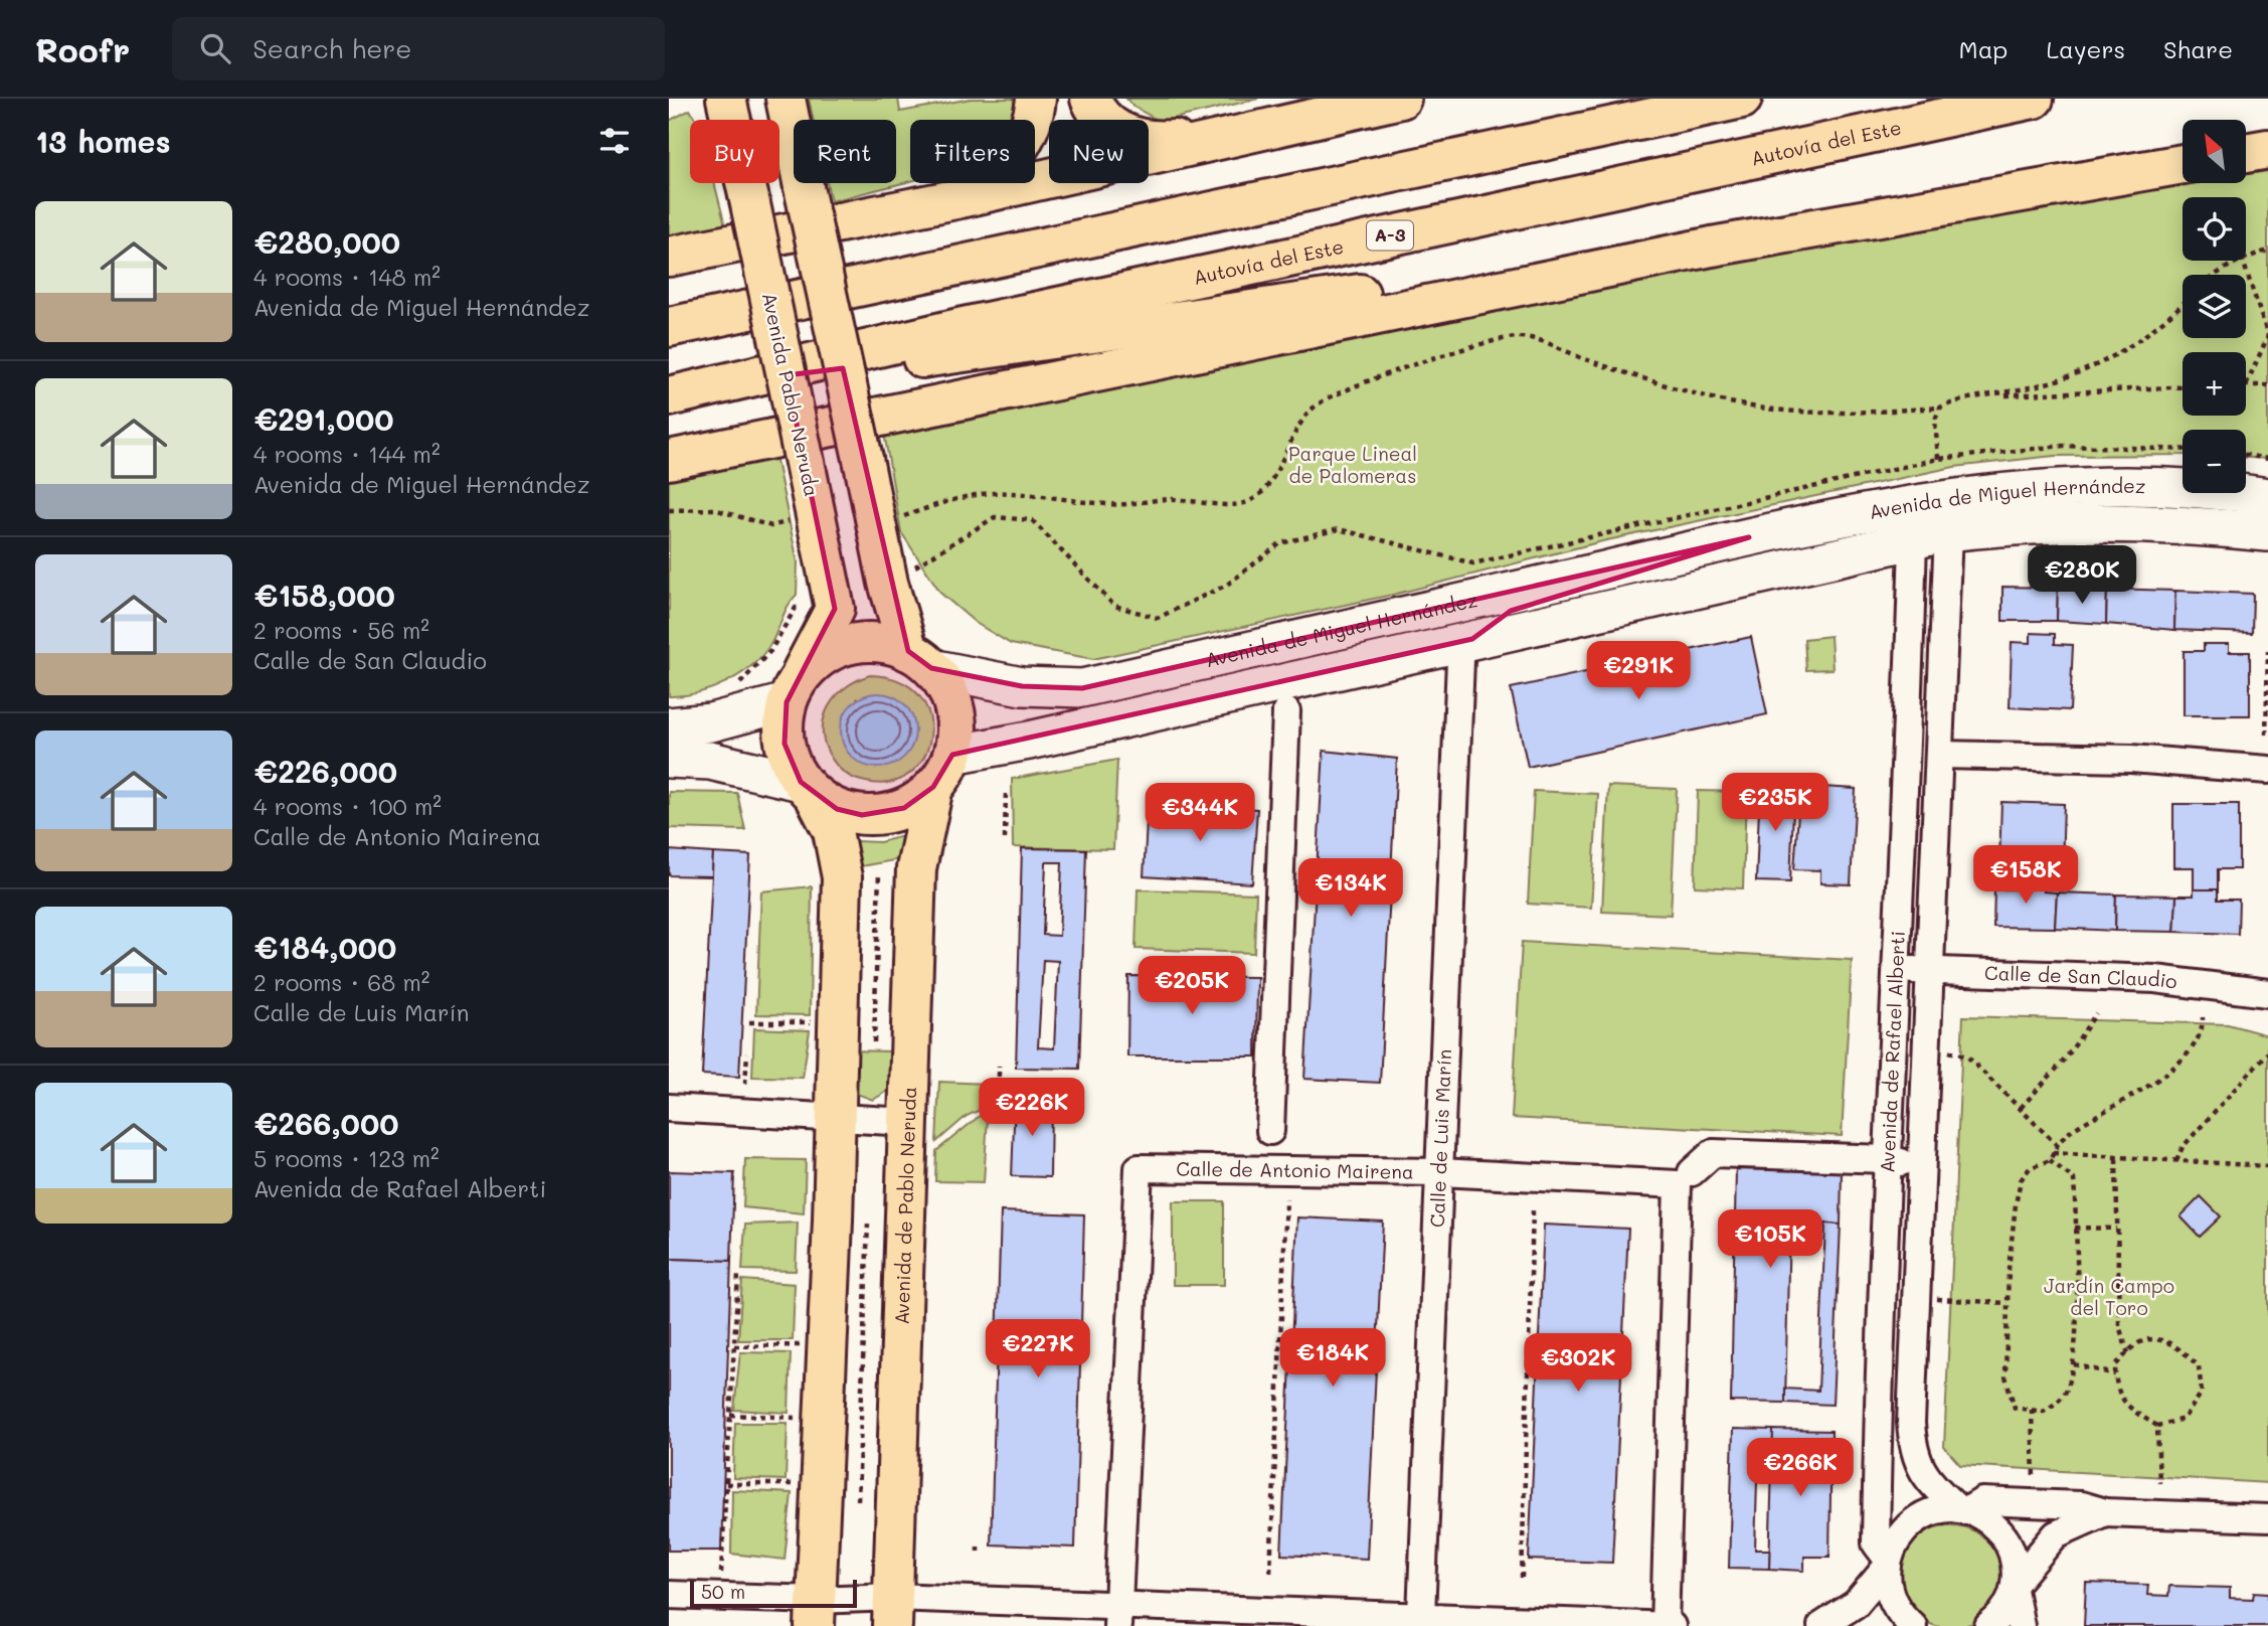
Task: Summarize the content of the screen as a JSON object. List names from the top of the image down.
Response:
{
  "streets": {
    "main road": [
      "Autovía del Este",
      "A-3",
      "Avenida Pablo Neruda",
      "Avenida de Pablo Neruda"
    ],
    "street": [
      "Avenida de Miguel Hernández",
      "Calle de San Claudio",
      "Avenida de Rafael Alberti",
      "Calle de Luis Marín",
      "Calle de Antonio Mairena"
    ]
  },
  "crossings": [
    ["Avenida Pablo Neruda", "Avenida de Miguel Hernández"],
    ["Avenida Pablo Neruda", "Avenida de Pablo Neruda"],
    ["Avenida de Miguel Hernández", "Avenida de Rafael Alberti"],
    ["Avenida de Miguel Hernández", "Calle de Luis Marín"],
    ["Avenida de Miguel Hernández", "Avenida de Pablo Neruda"],
    ["Calle de San Claudio", "Avenida de Rafael Alberti"],
    ["Calle de Luis Marín", "Calle de Antonio Mairena"]
  ],
  "parks": ["Parque Lineal de Palomeras", "Jardín Campo del Toro"],
  "scale_bar": "50 m",
  "north": "top left",
  "page": {
    "header": "Roofr",
    "search": "Search here",
    "nav": ["Map", "Layers", "Share"],
    "heading": "13 homes",
    "map_buttons": ["+", "−"],
    "chip": [
      "Buy",
      "Rent",
      "Filters",
      "New"
    ],
    "list": [
      {
        "name": "€280,000",
        "note": "4 rooms · 148 m² · Avenida de Miguel Hernández"
      },
      {
        "name": "€291,000",
        "note": "4 rooms · 144 m² · Avenida de Miguel Hernández"
      },
      {
        "name": "€158,000",
        "note": "2 rooms · 56 m² · Calle de San Claudio"
      },
      {
        "name": "€226,000",
        "note": "4 rooms · 100 m² · Calle de Antonio Mairena"
      },
      {
        "name": "€184,000",
        "note": "2 rooms · 68 m² · Calle de Luis Marín"
      },
      {
        "name": "€266,000",
        "note": "5 rooms · 123 m² · Avenida de Rafael Alberti"
      }
    ],
    "price": [
      "€280K",
      "€291K",
      "€235K",
      "€344K",
      "€158K",
      "€134K",
      "€205K",
      "€226K",
      "€105K",
      "€227K",
      "€184K",
      "€302K",
      "€266K"
    ],
    "scale": "50 m"
  }
}
